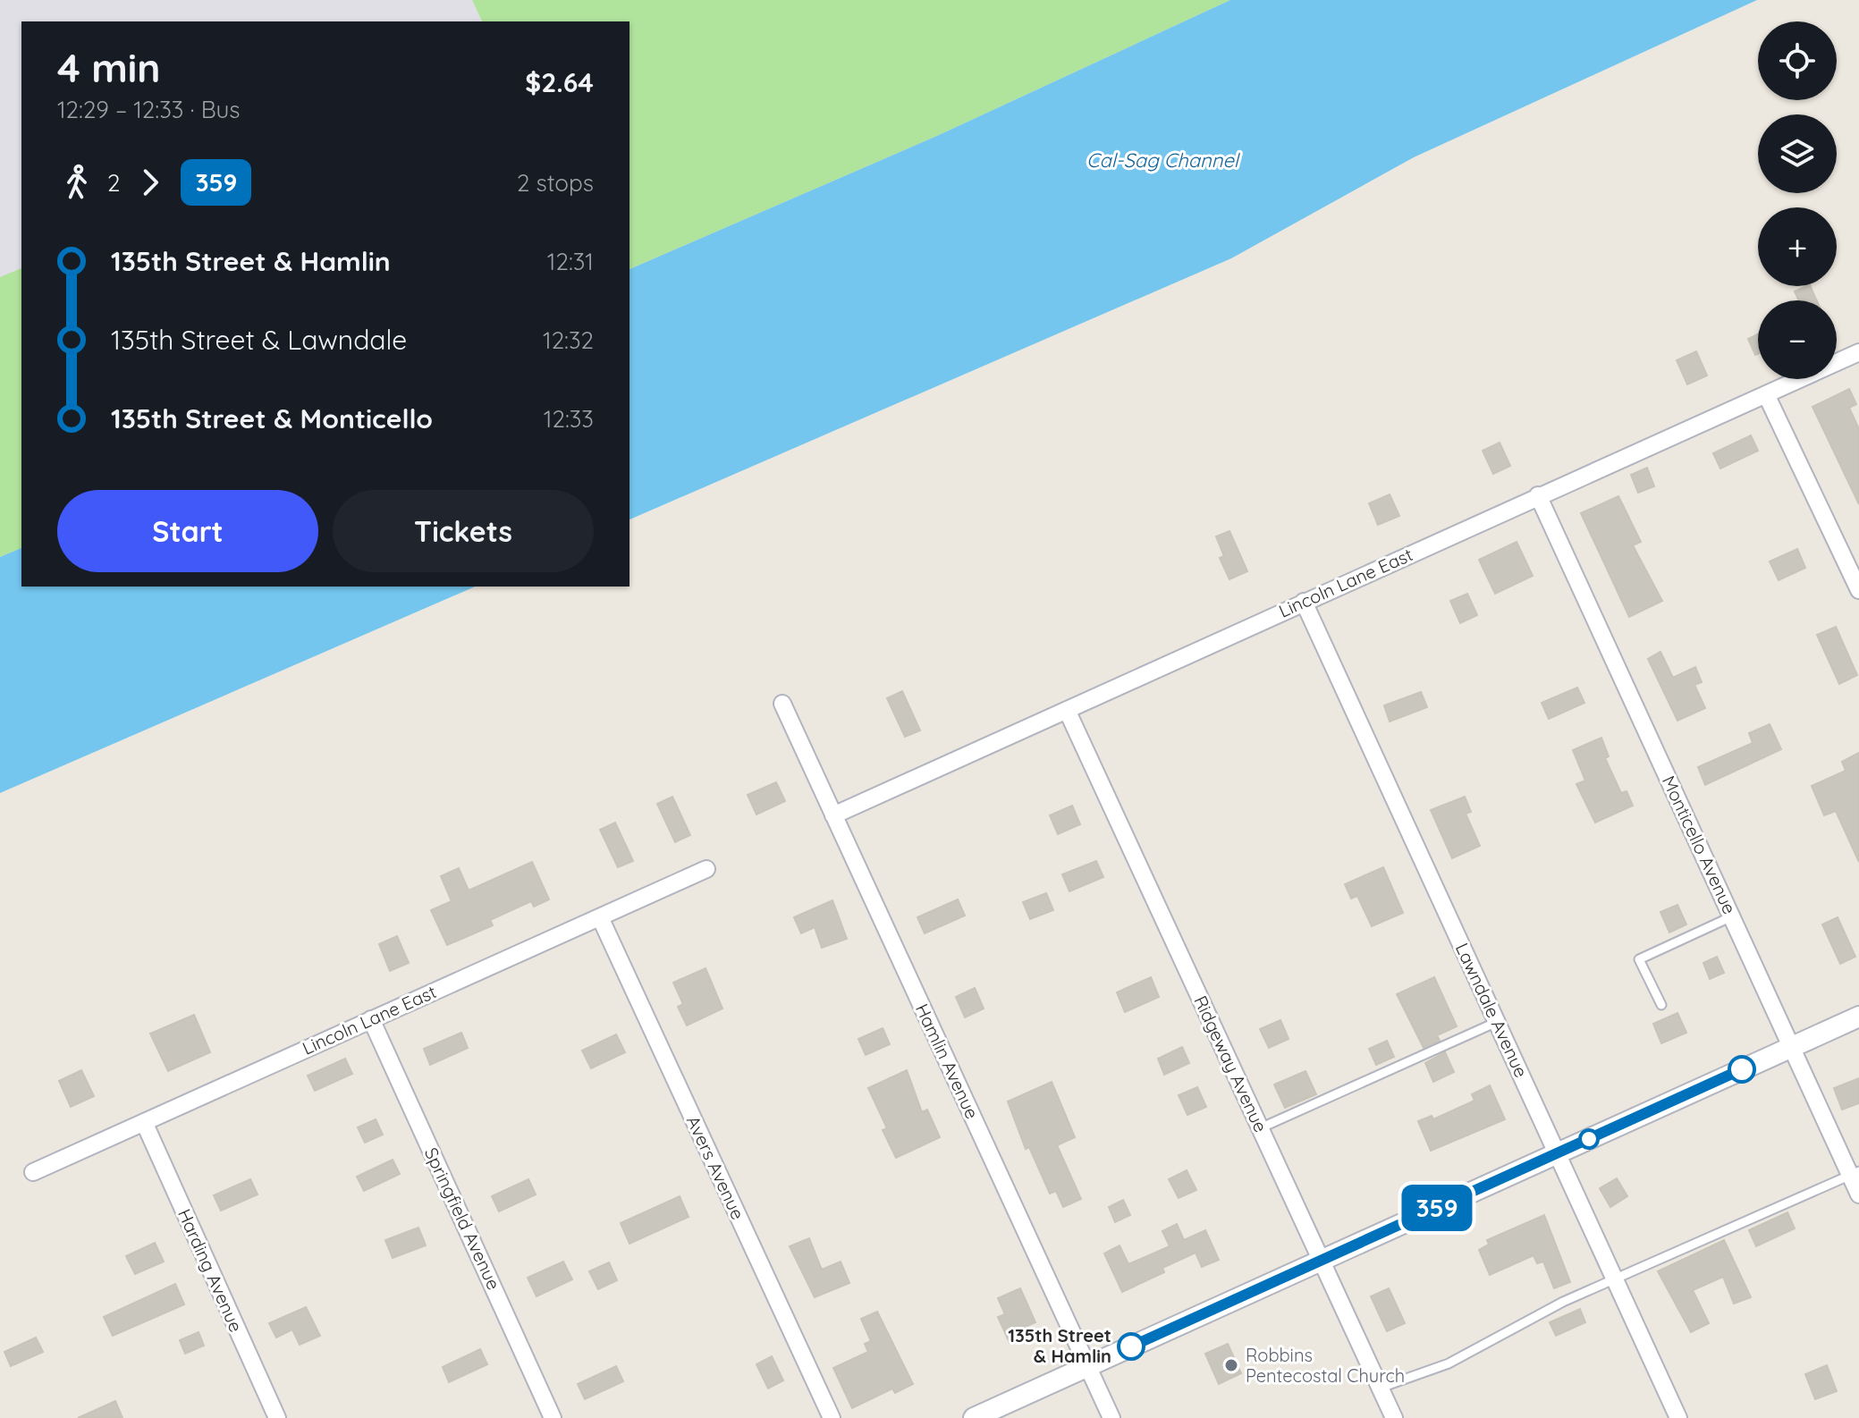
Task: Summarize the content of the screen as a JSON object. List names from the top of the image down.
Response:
{
  "streets": {
    "street": [
      "Lincoln Lane East",
      "Monticello Avenue",
      "Lawndale Avenue",
      "Hamlin Avenue",
      "Ridgeway Avenue",
      "Avers Avenue",
      "Springfield Avenue",
      "Harding Avenue"
    ]
  },
  "crossings": [
    ["Lincoln Lane East", "Monticello Avenue"],
    ["Lincoln Lane East", "Lawndale Avenue"],
    ["Lincoln Lane East", "Hamlin Avenue"],
    ["Lincoln Lane East", "Ridgeway Avenue"],
    ["Lincoln Lane East", "Avers Avenue"],
    ["Lincoln Lane East", "Springfield Avenue"],
    ["Lincoln Lane East", "Harding Avenue"]
  ],
  "water": ["Cal-Sag Channel"],
  "places": ["135th Street & Hamlin", "Robbins Pentecostal Church"],
  "lines": ["bus line 359"],
  "page": {
    "on_map": "359",
    "map_buttons": ["+", "−"],
    "heading": ["4 min", "12:29 – 12:33 · Bus", "$2.64"],
    "legs": ["2", "359", "2 stops"],
    "list": [
      {
        "name": "135th Street & Hamlin",
        "value": "12:31"
      },
      {
        "name": "135th Street & Lawndale",
        "value": "12:32"
      },
      {
        "name": "135th Street & Monticello",
        "value": "12:33"
      }
    ],
    "buttons": ["Start", "Tickets"]
  }
}
